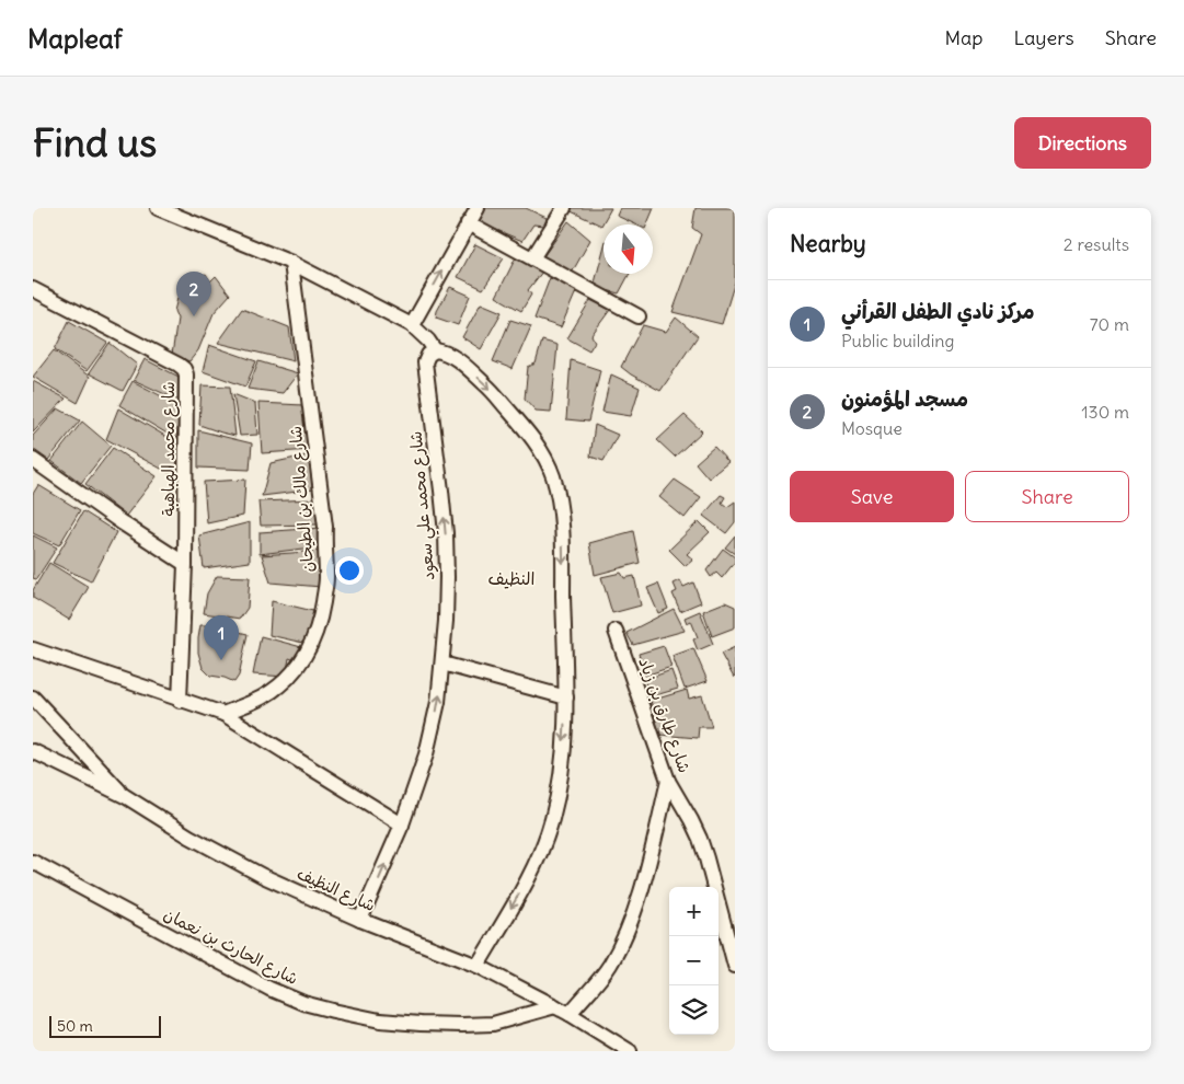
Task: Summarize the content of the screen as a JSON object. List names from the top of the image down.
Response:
{
  "streets": {
    "street": [
      "شارع محمد الهباهبة",
      "شارع مالك بن الطيحان",
      "شارع محمد علي سعود",
      "شارع طارق بن زياد",
      "شارع النظيف",
      "شارع الحارث بن نعمان"
    ]
  },
  "crossings": [
    ["شارع محمد علي سعود", "شارع النظيف"],
    ["شارع النظيف", "شارع الحارث بن نعمان"]
  ],
  "one_way": ["شارع محمد علي سعود"],
  "districts": ["النظيف"],
  "scale_bar": "50 m",
  "north": "bottom",
  "page": {
    "header": "Mapleaf",
    "nav": ["Map", "Layers", "Share"],
    "buttons": [
      "Directions",
      ["Save", "Share"]
    ],
    "title": "Find us",
    "heading": ["Nearby", "2 results"],
    "pins": ["2", "1"],
    "list": [
      {
        "mark": "1",
        "name": "مركز نادي الطفل القرأني",
        "note": "Public building",
        "value": "70 m"
      },
      {
        "mark": "2",
        "name": "مسجد المؤمنون",
        "note": "Mosque",
        "value": "130 m"
      }
    ],
    "map_buttons": ["+", "−"],
    "scale": "50 m"
  }
}
